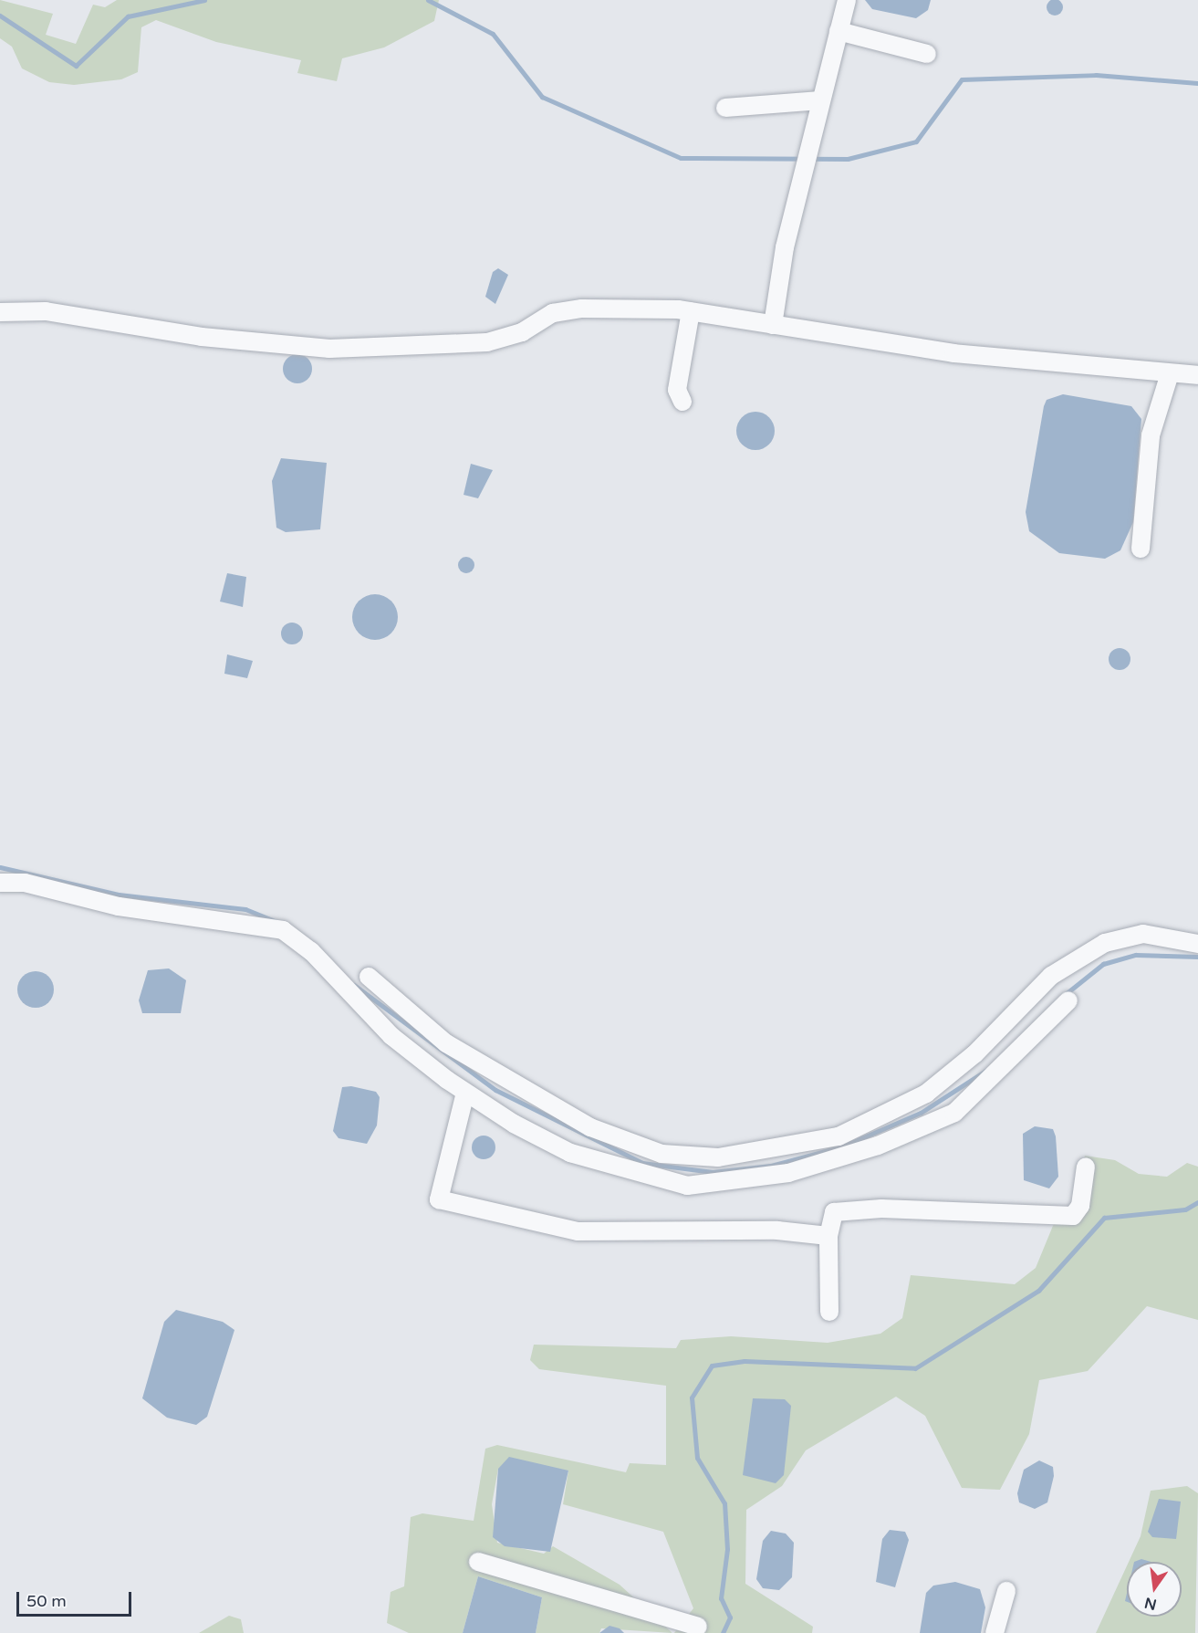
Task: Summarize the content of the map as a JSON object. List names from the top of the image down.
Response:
{
  "scale_bar": "50 m",
  "north": "bottom"
}
